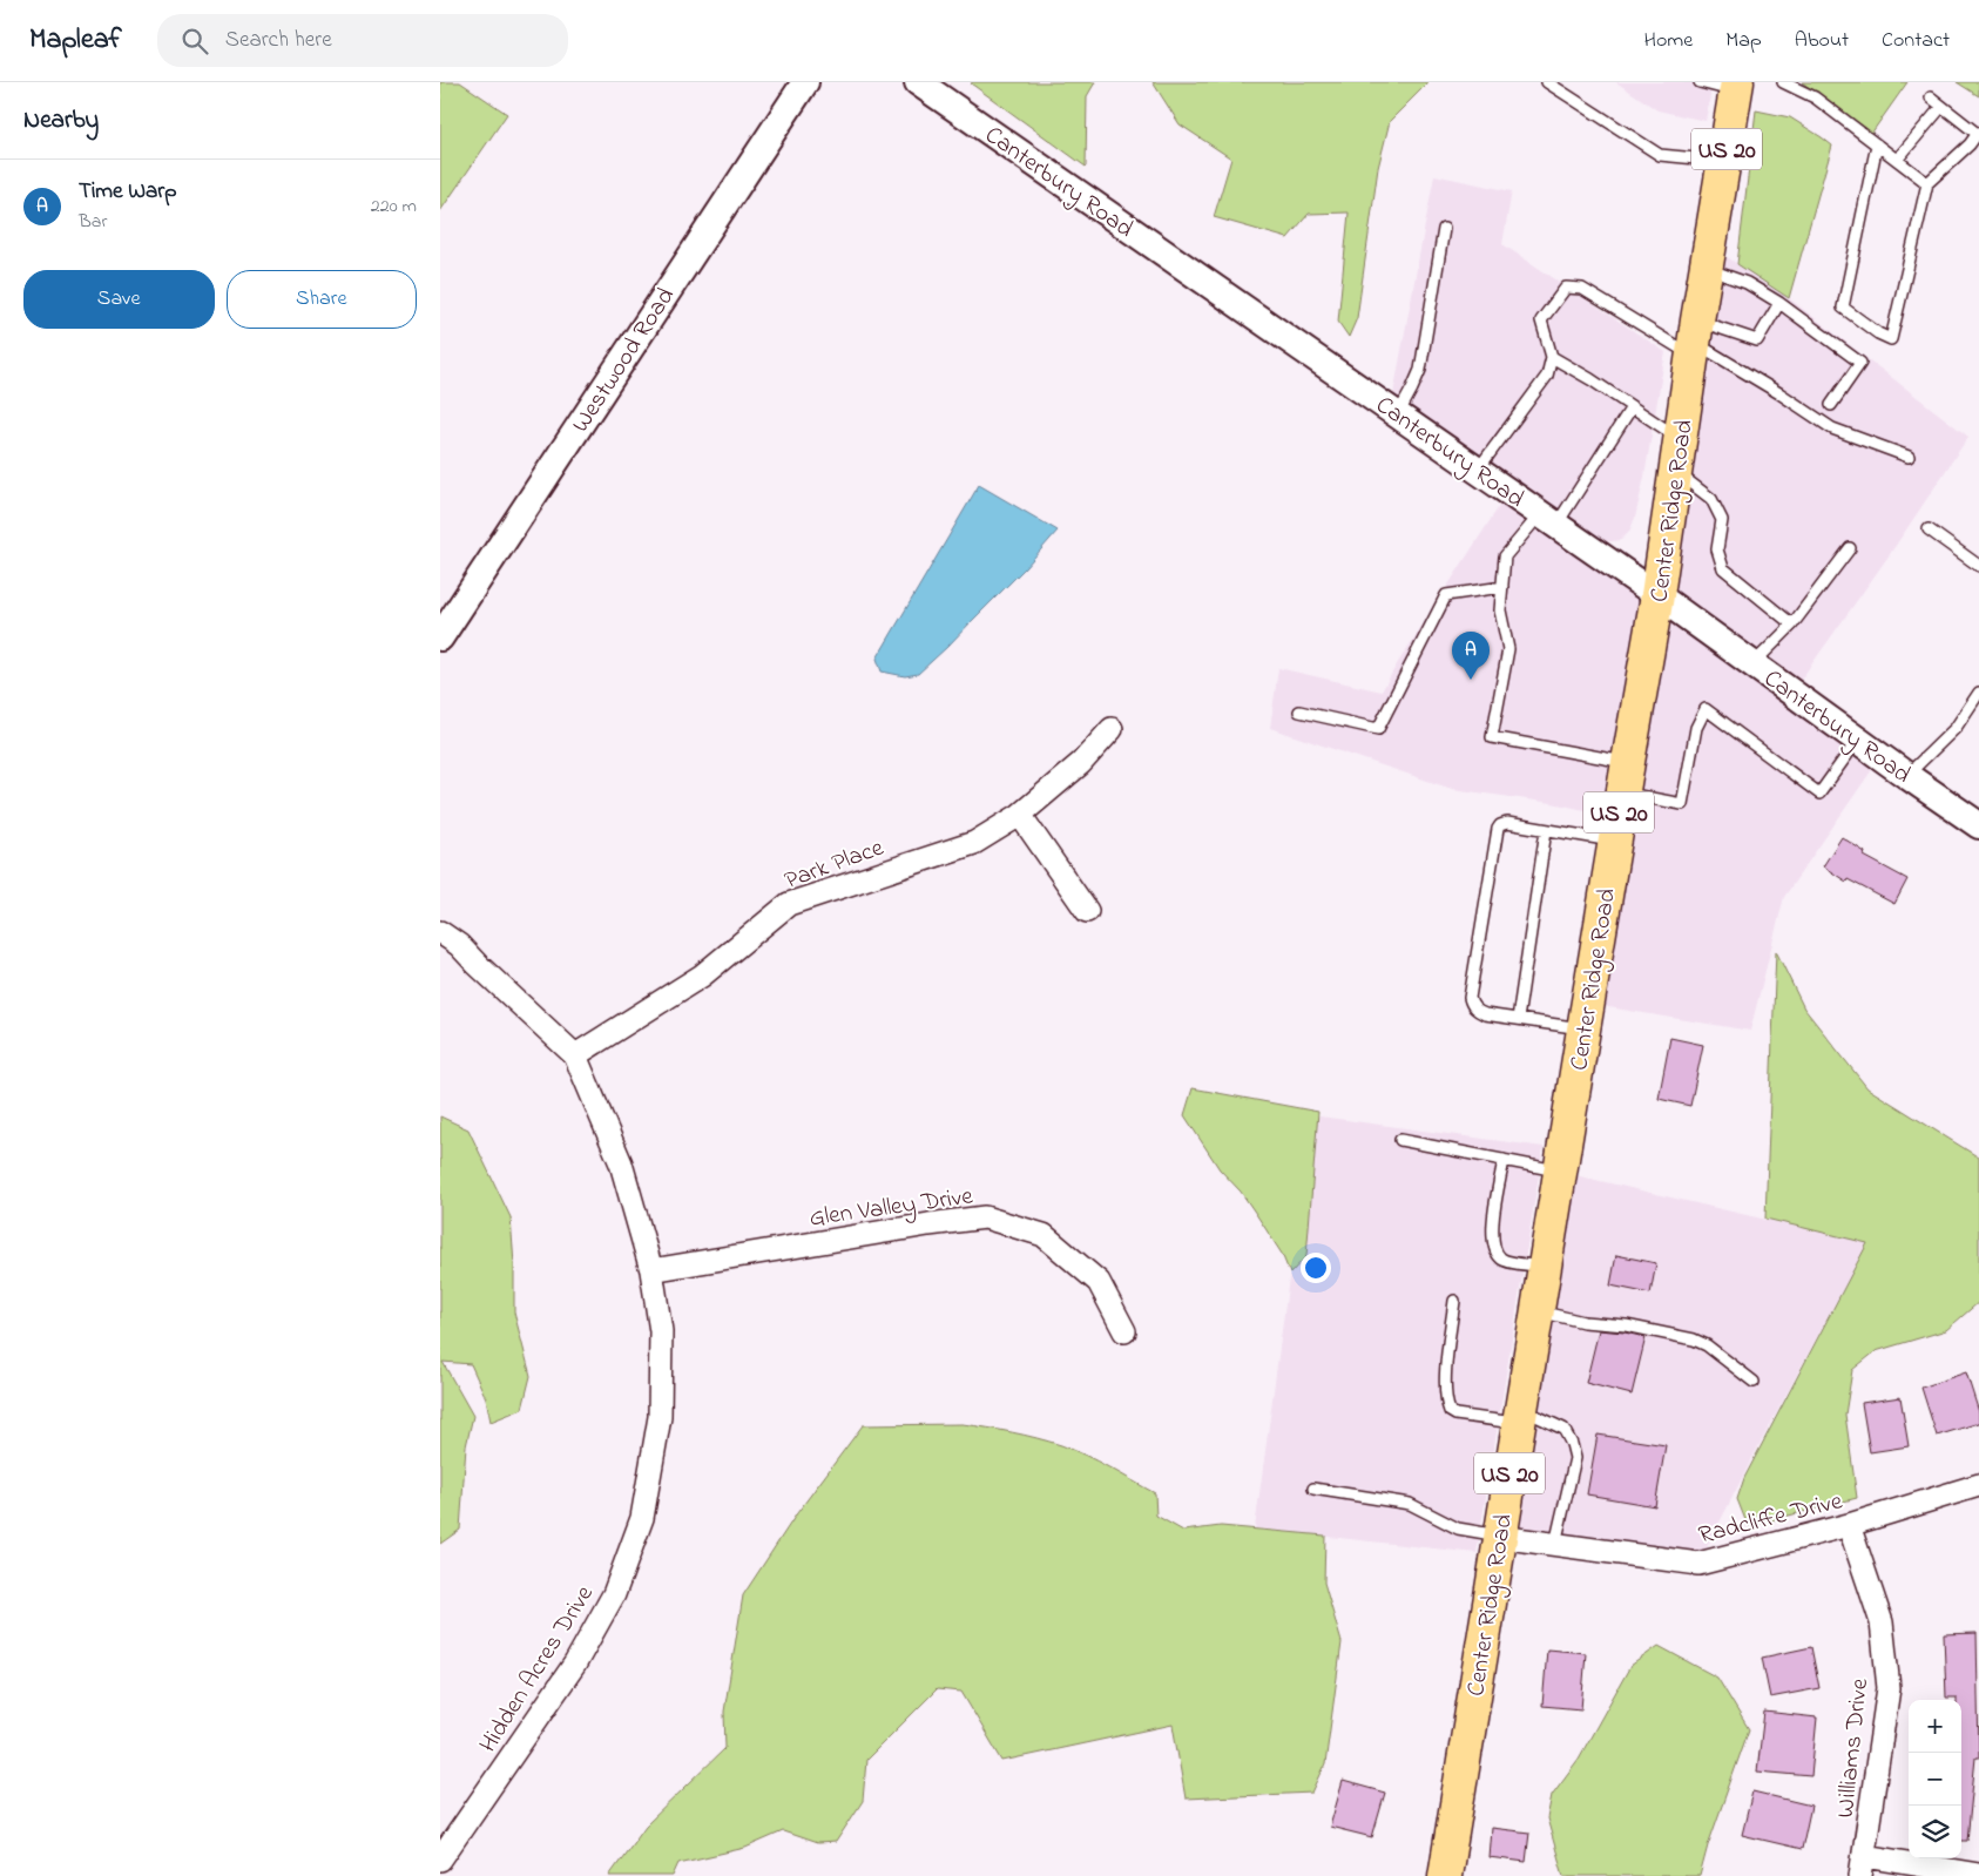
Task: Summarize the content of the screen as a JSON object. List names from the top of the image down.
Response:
{
  "streets": {
    "main road": ["US 20", "Center Ridge Road"],
    "street": [
      "Canterbury Road",
      "Westwood Road",
      "Park Place",
      "Glen Valley Drive",
      "Radcliffe Drive",
      "Hidden Acres Drive",
      "Williams Drive"
    ]
  },
  "crossings": [
    ["Canterbury Road", "Center Ridge Road"],
    ["Center Ridge Road", "Radcliffe Drive"],
    ["Park Place", "Hidden Acres Drive"],
    ["Glen Valley Drive", "Hidden Acres Drive"],
    ["Radcliffe Drive", "Williams Drive"]
  ],
  "page": {
    "header": "Mapleaf",
    "search": "Search here",
    "nav": [
      "Home",
      "Map",
      "About",
      "Contact"
    ],
    "heading": "Nearby",
    "list": [
      {
        "mark": "A",
        "name": "Time Warp",
        "note": "Bar",
        "value": "220 m"
      }
    ],
    "buttons": ["Save", "Share"],
    "pins": "A",
    "map_buttons": ["+", "−"]
  }
}
